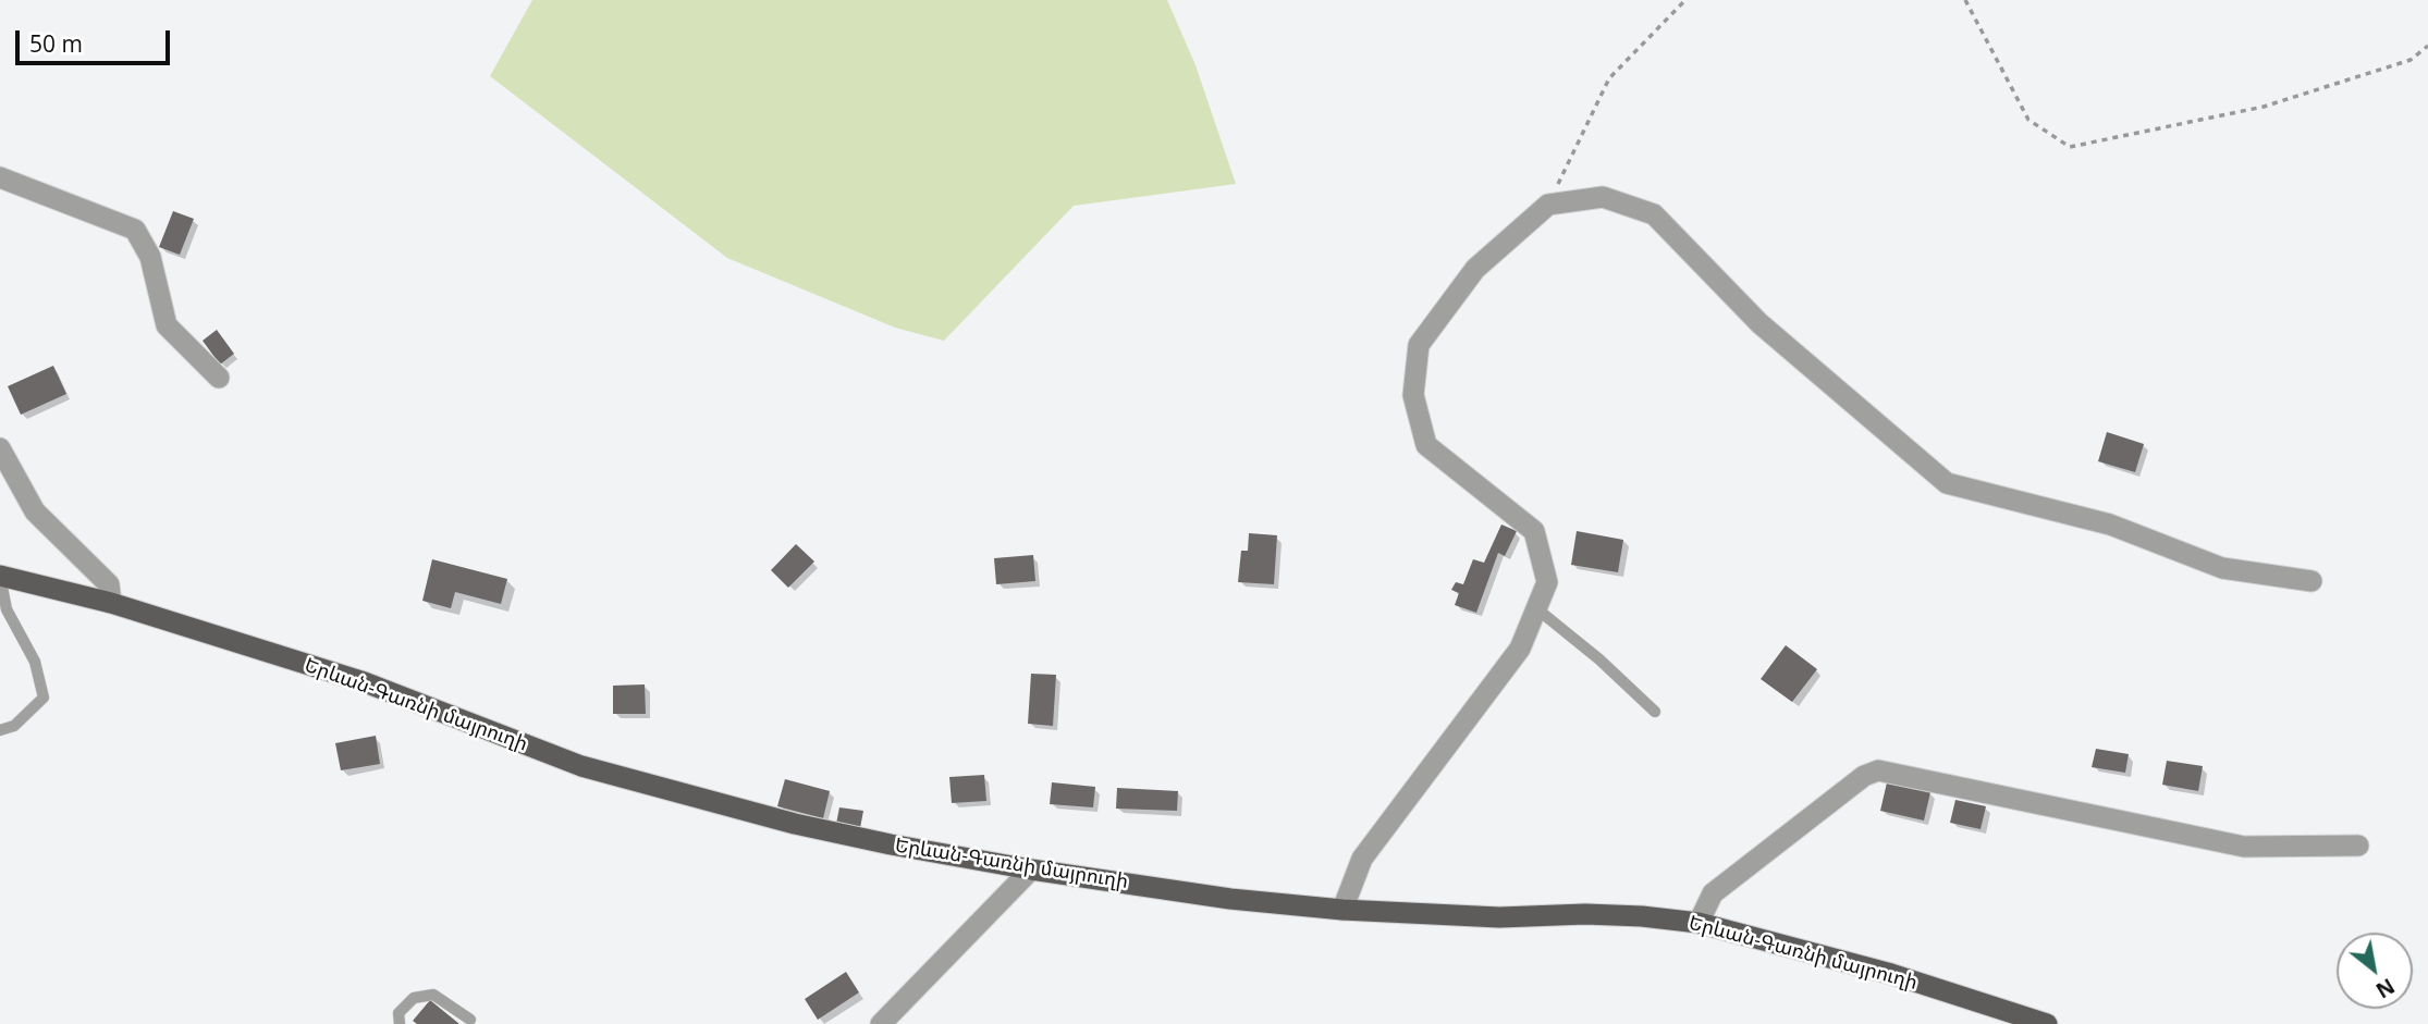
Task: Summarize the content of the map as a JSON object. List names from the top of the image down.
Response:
{
  "streets": {
    "main road": ["Երևան-Գառնի մայրուղի"]
  },
  "scale_bar": "50 m",
  "north": "bottom right"
}
